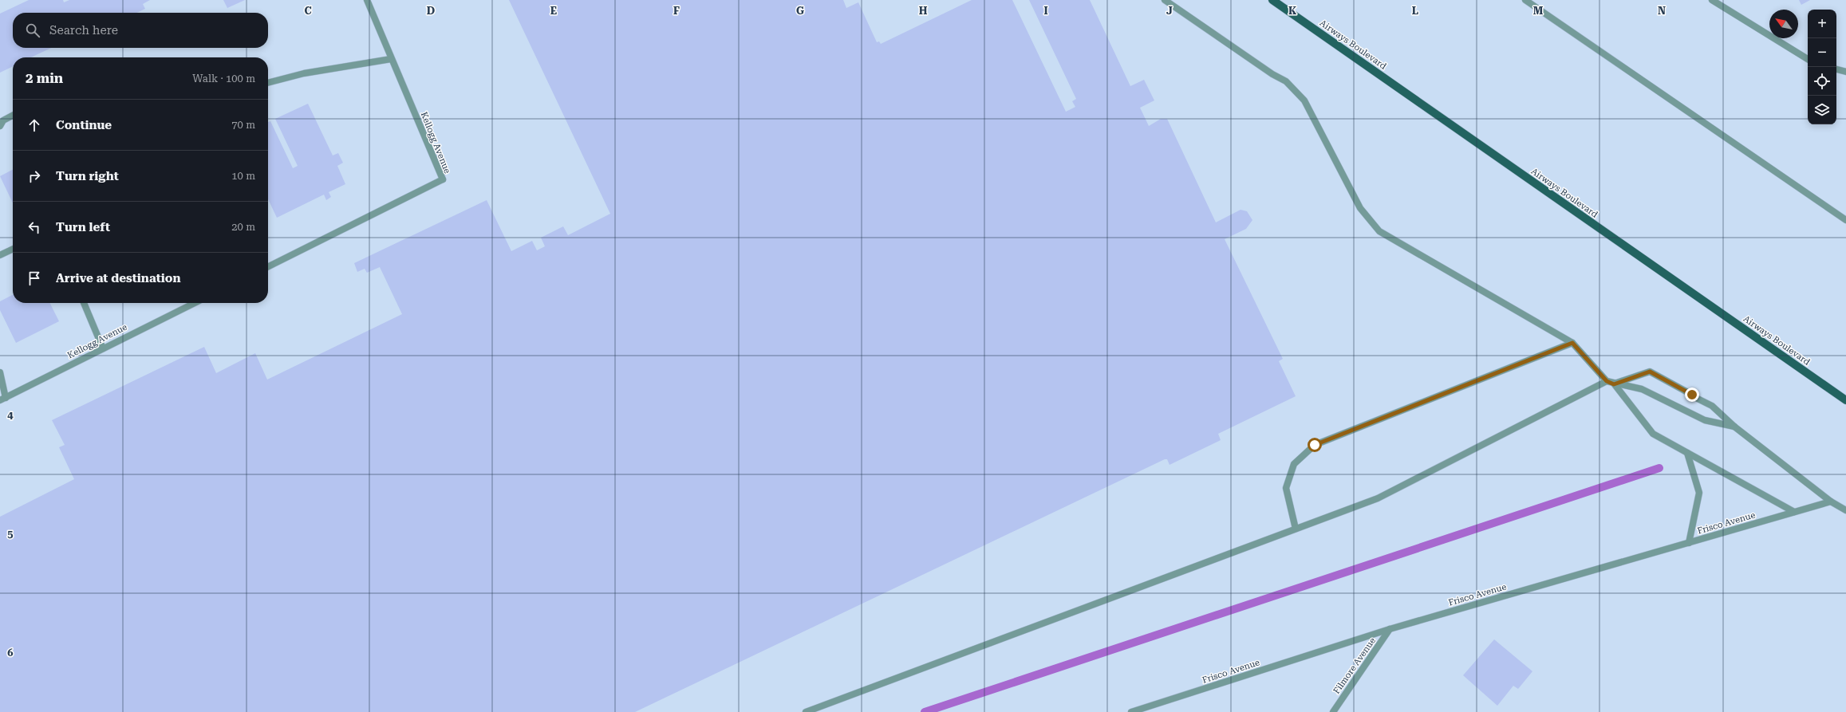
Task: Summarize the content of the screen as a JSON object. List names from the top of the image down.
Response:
{
  "streets": {
    "main road": ["Airways Boulevard"],
    "street": ["Kellogg Avenue", "Frisco Avenue", "Filmore Avenue"]
  },
  "crossings": [
    ["Frisco Avenue", "Filmore Avenue"]
  ],
  "north": "top left",
  "page": {
    "map_buttons": ["+", "−"],
    "search": "Search here",
    "heading": ["2 min", "Walk · 100 m"],
    "list": [
      ["Continue", "70 m"],
      ["Turn right", "10 m"],
      ["Turn left", "20 m"],
      "Arrive at destination"
    ]
  },
  "grid": {
    "columns": [
      "C",
      "D",
      "E",
      "F",
      "G",
      "H",
      "I",
      "J",
      "K",
      "L",
      "M",
      "N"
    ],
    "rows": ["4", "5", "6"]
  }
}
